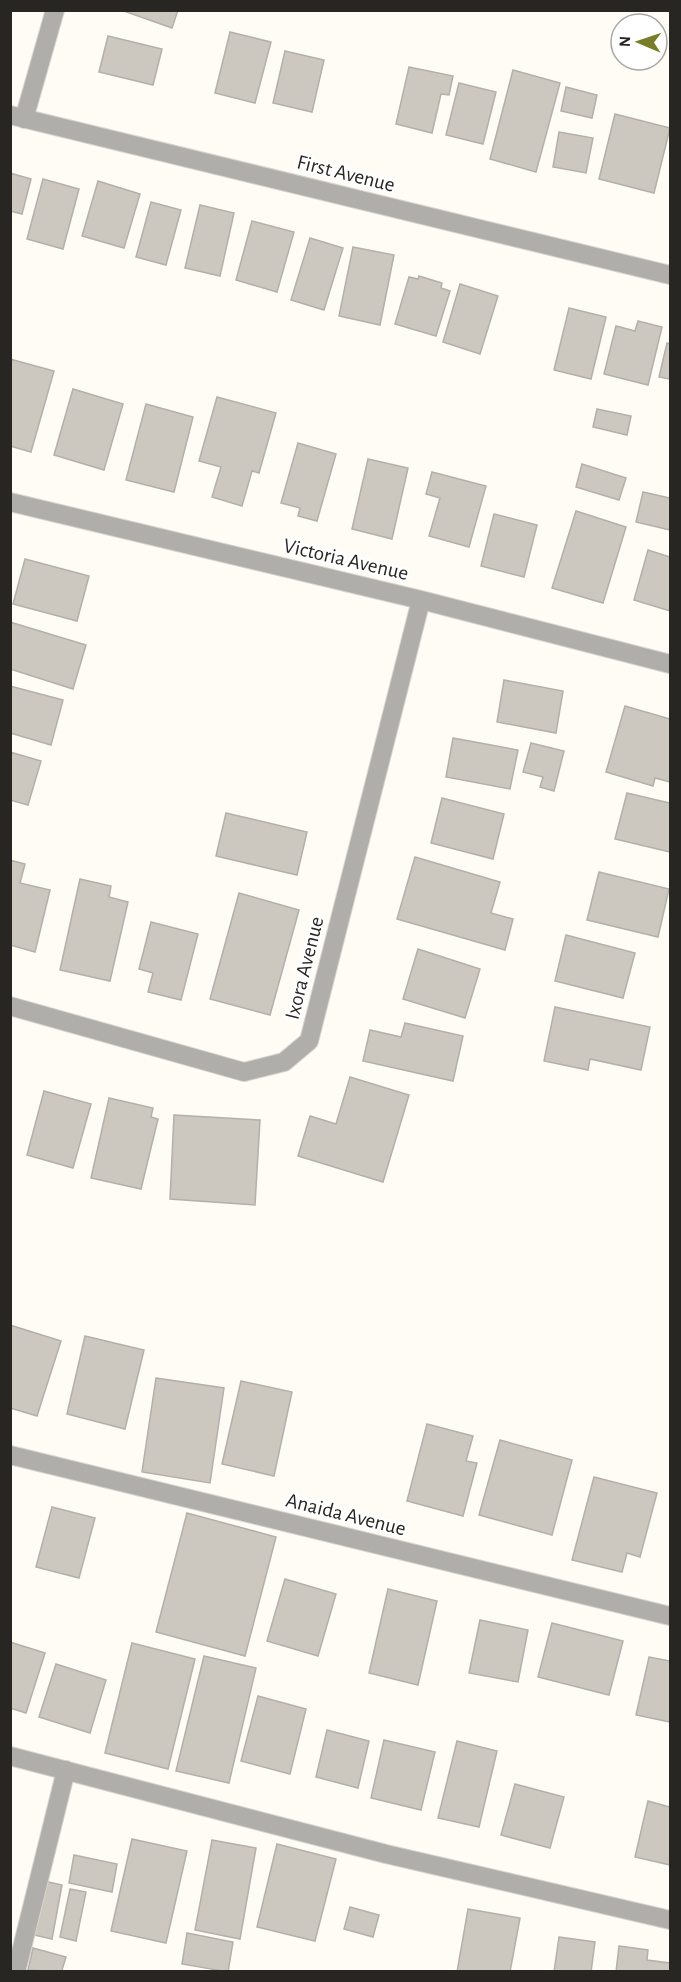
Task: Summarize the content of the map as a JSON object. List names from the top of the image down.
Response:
{
  "streets": {
    "street": [
      "First Avenue",
      "Victoria Avenue",
      "Ixora Avenue",
      "Anaida Avenue"
    ]
  },
  "crossings": [
    ["Victoria Avenue", "Ixora Avenue"]
  ],
  "north": "left"
}
